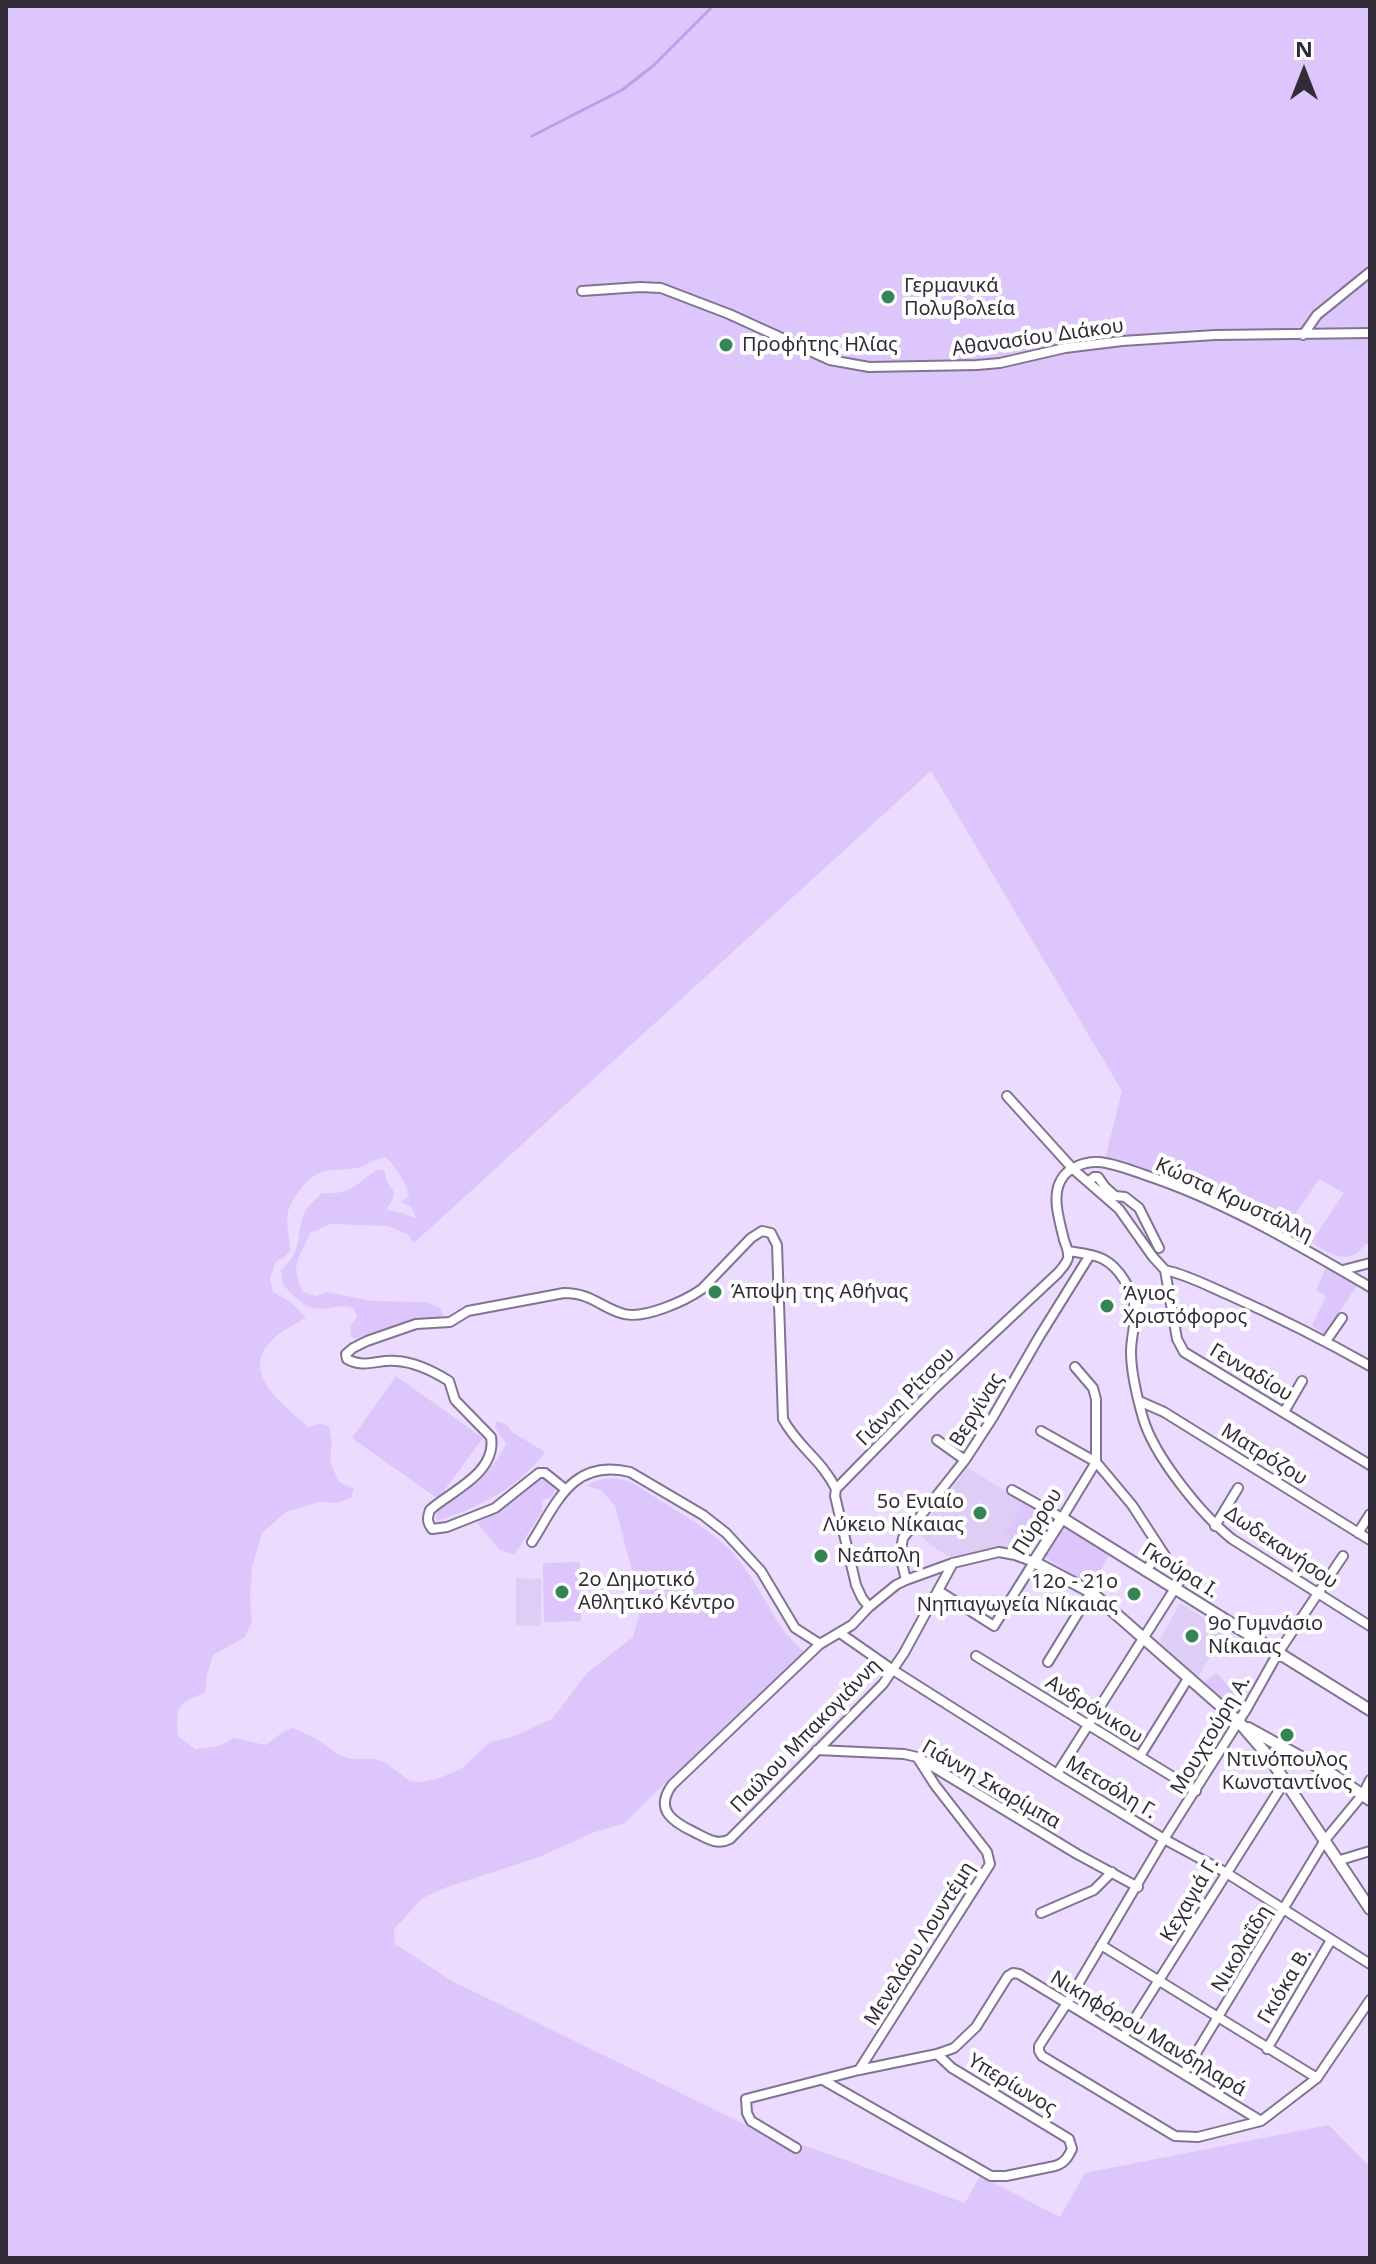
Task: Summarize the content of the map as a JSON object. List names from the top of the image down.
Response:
{
  "streets": {
    "street": [
      "Αθανασίου Διάκου",
      "Κώστα Κρυστάλλη",
      "Γενναδίου",
      "Γιάννη Ρίτσου",
      "Βεργίνας",
      "Ματρόζου",
      "Πύρρου",
      "Δωδεκανήσου",
      "Γκούρα Ι.",
      "Ανδρόνικου",
      "Μουχτούρη Α.",
      "Παύλου Μπακογιάννη",
      "Γιάννη Σκαρίμπα",
      "Μετσόλη Γ.",
      "Κεχαγιά Γ.",
      "Μενελάου Λουντέμη",
      "Νικολαΐδη",
      "Γκιόκα Β.",
      "Νικηφόρου Μανδηλαρά",
      "Υπερίωνος"
    ]
  },
  "crossings": [
    ["Κώστα Κρυστάλλη", "Γενναδίου"],
    ["Γιάννη Ρίτσου", "Δωδεκανήσου"],
    ["Βεργίνας", "Δωδεκανήσου"],
    ["Ματρόζου", "Δωδεκανήσου"],
    ["Πύρρου", "Γκούρα Ι."],
    ["Πύρρου", "Παύλου Μπακογιάννη"],
    ["Δωδεκανήσου", "Μουχτούρη Α."],
    ["Γκούρα Ι.", "Μουχτούρη Α."],
    ["Ανδρόνικου", "Μουχτούρη Α."],
    ["Μουχτούρη Α.", "Γιάννη Σκαρίμπα"],
    ["Μουχτούρη Α.", "Μετσόλη Γ."],
    ["Μουχτούρη Α.", "Νικηφόρου Μανδηλαρά"],
    ["Παύλου Μπακογιάννη", "Γιάννη Σκαρίμπα"],
    ["Παύλου Μπακογιάννη", "Μετσόλη Γ."],
    ["Γιάννη Σκαρίμπα", "Μενελάου Λουντέμη"],
    ["Μετσόλη Γ.", "Κεχαγιά Γ."],
    ["Μετσόλη Γ.", "Νικολαΐδη"],
    ["Μετσόλη Γ.", "Γκιόκα Β."],
    ["Κεχαγιά Γ.", "Νικηφόρου Μανδηλαρά"],
    ["Νικολαΐδη", "Νικηφόρου Μανδηλαρά"],
    ["Νικηφόρου Μανδηλαρά", "Υπερίωνος"]
  ],
  "places": [
    "Γερμανικά Πολυβολεία",
    "Προφήτης Ηλίας",
    "Άποψη της Αθήνας",
    "Άγιος Χριστόφορος",
    "5ο Ενιαίο Λύκειο Νίκαιας",
    "Νεάπολη",
    "2o Δημοτικό Αθλητικό Κέντρο",
    "12ο - 21ο Νηπιαγωγεία Νίκαιας",
    "9ο Γυμνάσιο Νίκαιας",
    "Ντινόπουλος Κωνσταντίνος"
  ],
  "north": "top"
}
